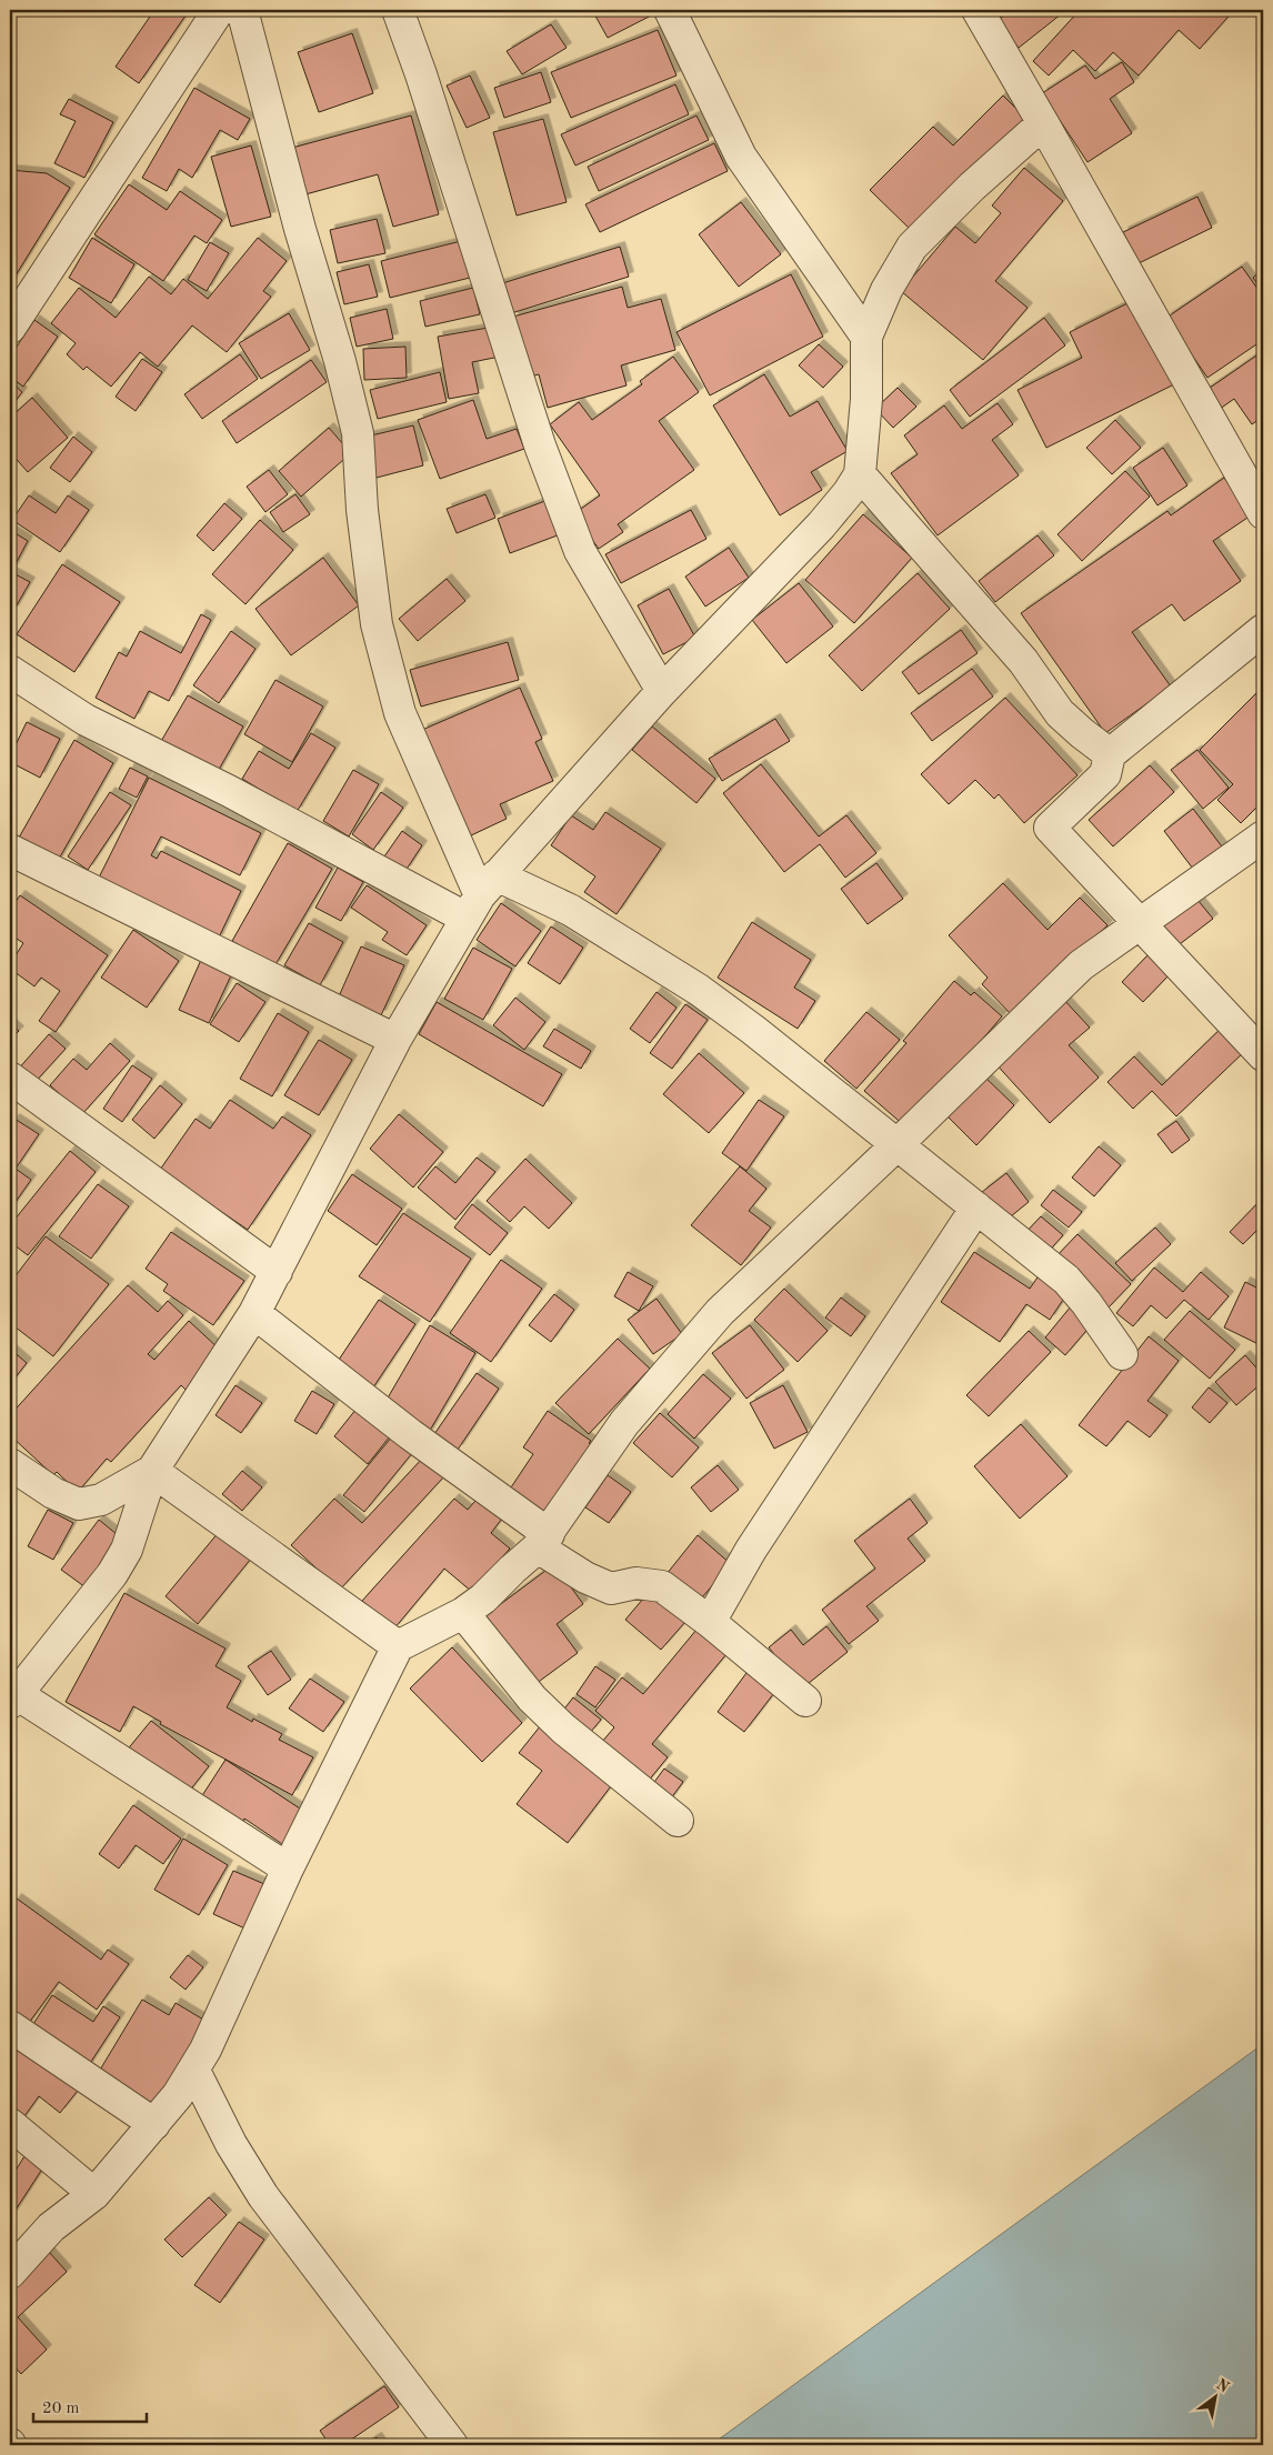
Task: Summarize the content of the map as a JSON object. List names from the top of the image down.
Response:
{
  "scale_bar": "20 m",
  "north": "top right"
}
